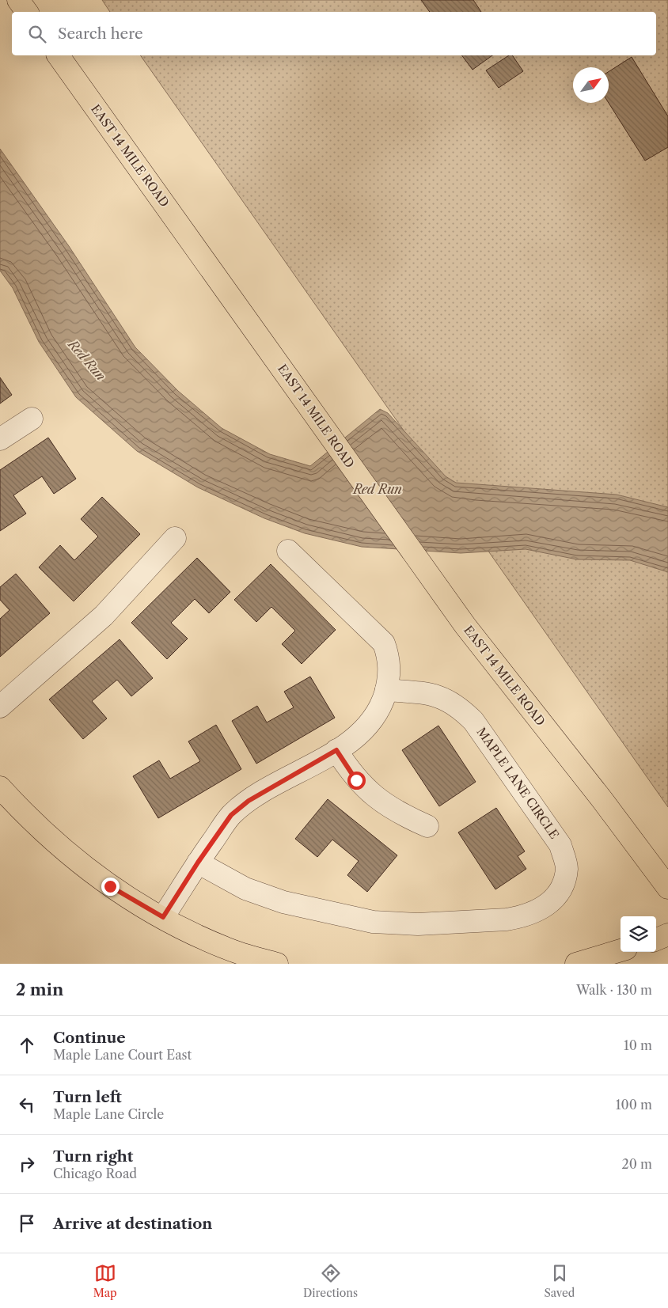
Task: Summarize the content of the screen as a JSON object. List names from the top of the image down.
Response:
{
  "streets": {
    "main road": ["EAST 14 MILE ROAD"],
    "street": ["MAPLE LANE CIRCLE"]
  },
  "water": ["Red Run"],
  "north": "top right",
  "page": {
    "search": "Search here",
    "heading": ["2 min", "Walk · 130 m"],
    "list": [
      ["Continue", "Maple Lane Court East", "10 m"],
      ["Turn left", "Maple Lane Circle", "100 m"],
      ["Turn right", "Chicago Road", "20 m"],
      "Arrive at destination"
    ],
    "nav": ["Map", "Directions", "Saved"]
  }
}
